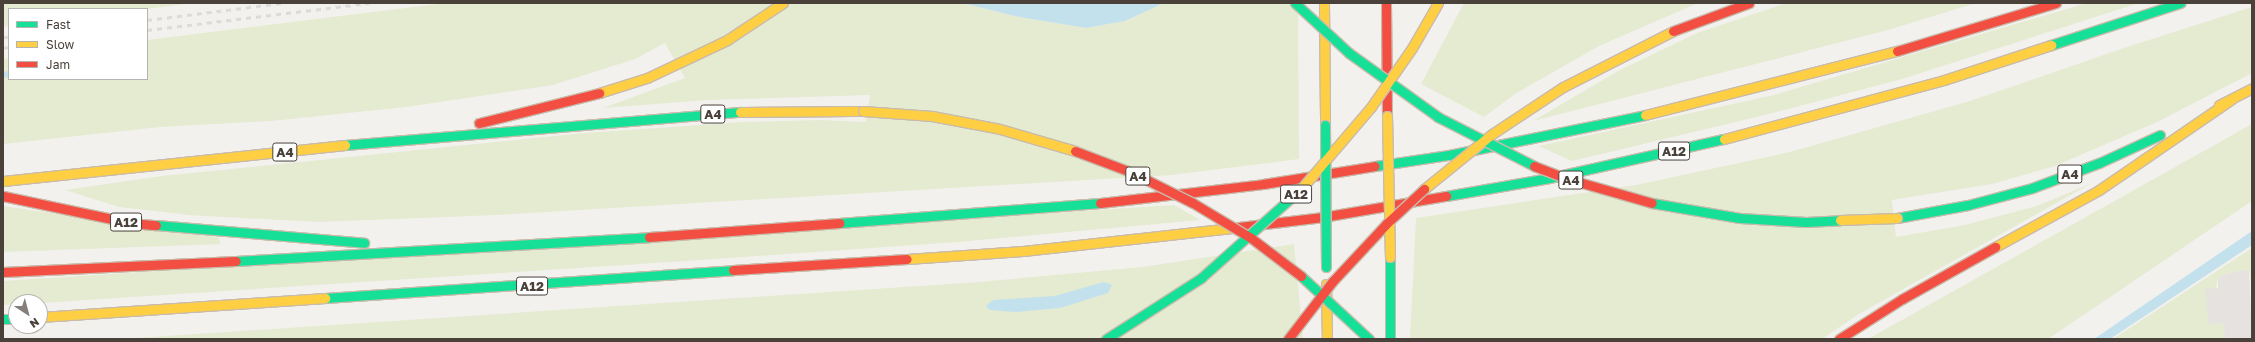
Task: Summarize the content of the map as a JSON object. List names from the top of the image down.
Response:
{
  "streets": {
    "highway": ["A4", "A12"]
  },
  "legend": ["Fast", "Slow", "Jam"],
  "north": "bottom right"
}
